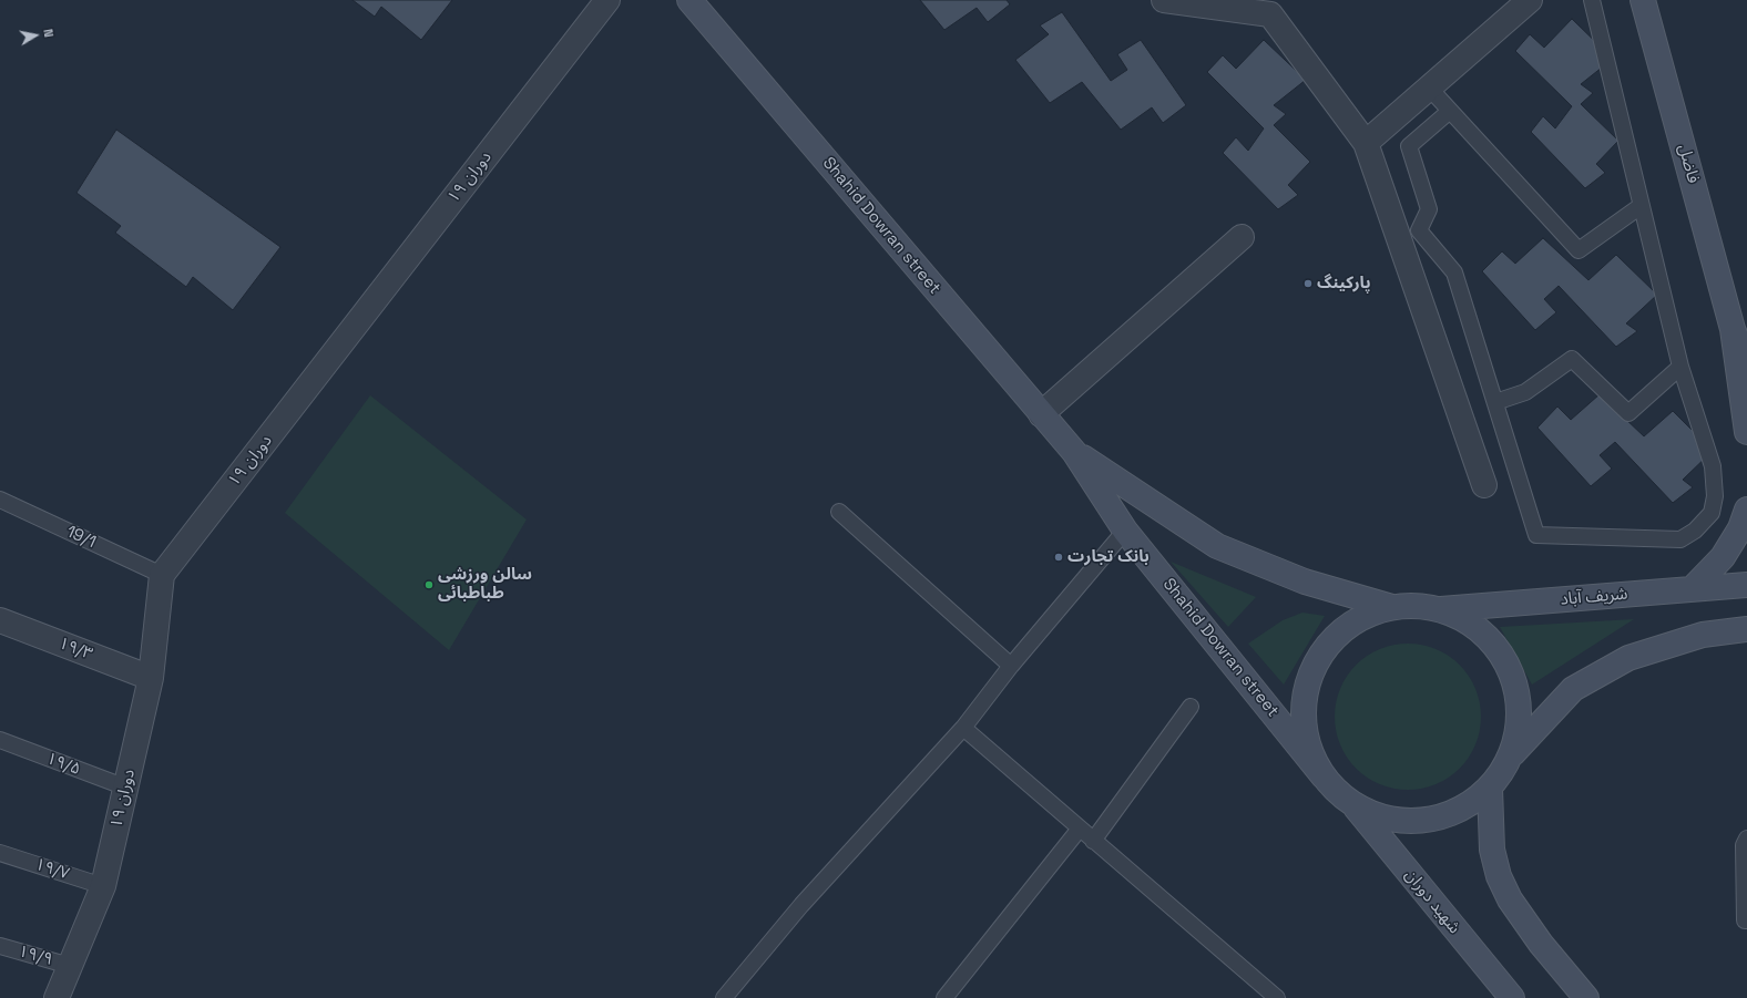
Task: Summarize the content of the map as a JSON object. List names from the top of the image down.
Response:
{
  "streets": {
    "main road": [
      "فاضل",
      "Shahid Dowran street",
      "شریف آباد",
      "شهید دوران"
    ],
    "street": ["دوران ۱۹", "۱۹/۳"],
    "lane": [
      "19/1",
      "۱۹/۵",
      "۱۹/۷",
      "۱۹/۹"
    ]
  },
  "crossings": [
    ["دوران ۱۹", "19/1"],
    ["دوران ۱۹", "۱۹/۳"],
    ["دوران ۱۹", "۱۹/۵"],
    ["دوران ۱۹", "۱۹/۷"],
    ["دوران ۱۹", "۱۹/۹"]
  ],
  "places": ["پارکینگ", "بانک تجارت", "سالن ورزشی طباطبائی"],
  "north": "right"
}
